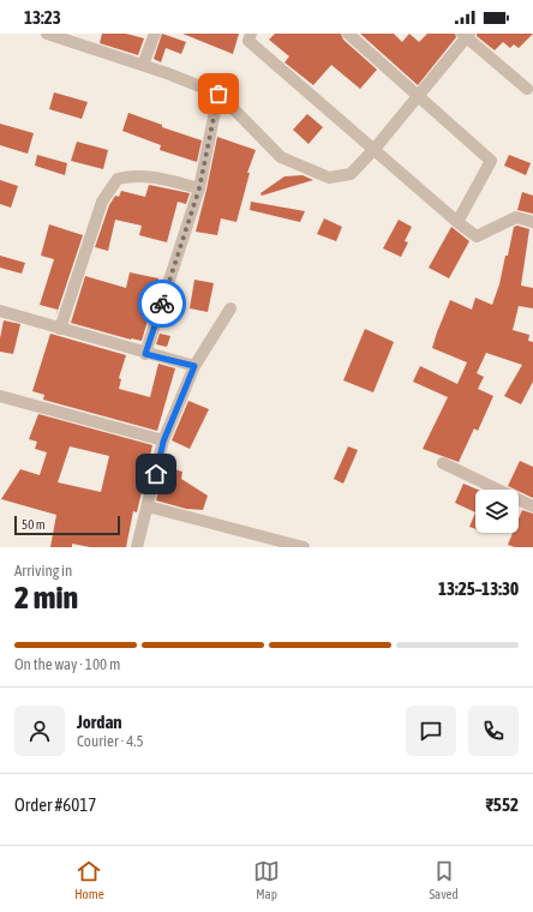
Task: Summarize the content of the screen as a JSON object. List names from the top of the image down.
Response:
{
  "scale_bar": "50 m",
  "page": {
    "status": "13:23",
    "scale": "50 m",
    "heading": ["2 min", "Arriving in", "13:25–13:30"],
    "panel": [
      "Jordan",
      "Courier · 4.5",
      "Order #6017",
      "₹552"
    ],
    "bar": "On the way · 100 m",
    "tabs": ["Home", "Map", "Saved"]
  }
}
